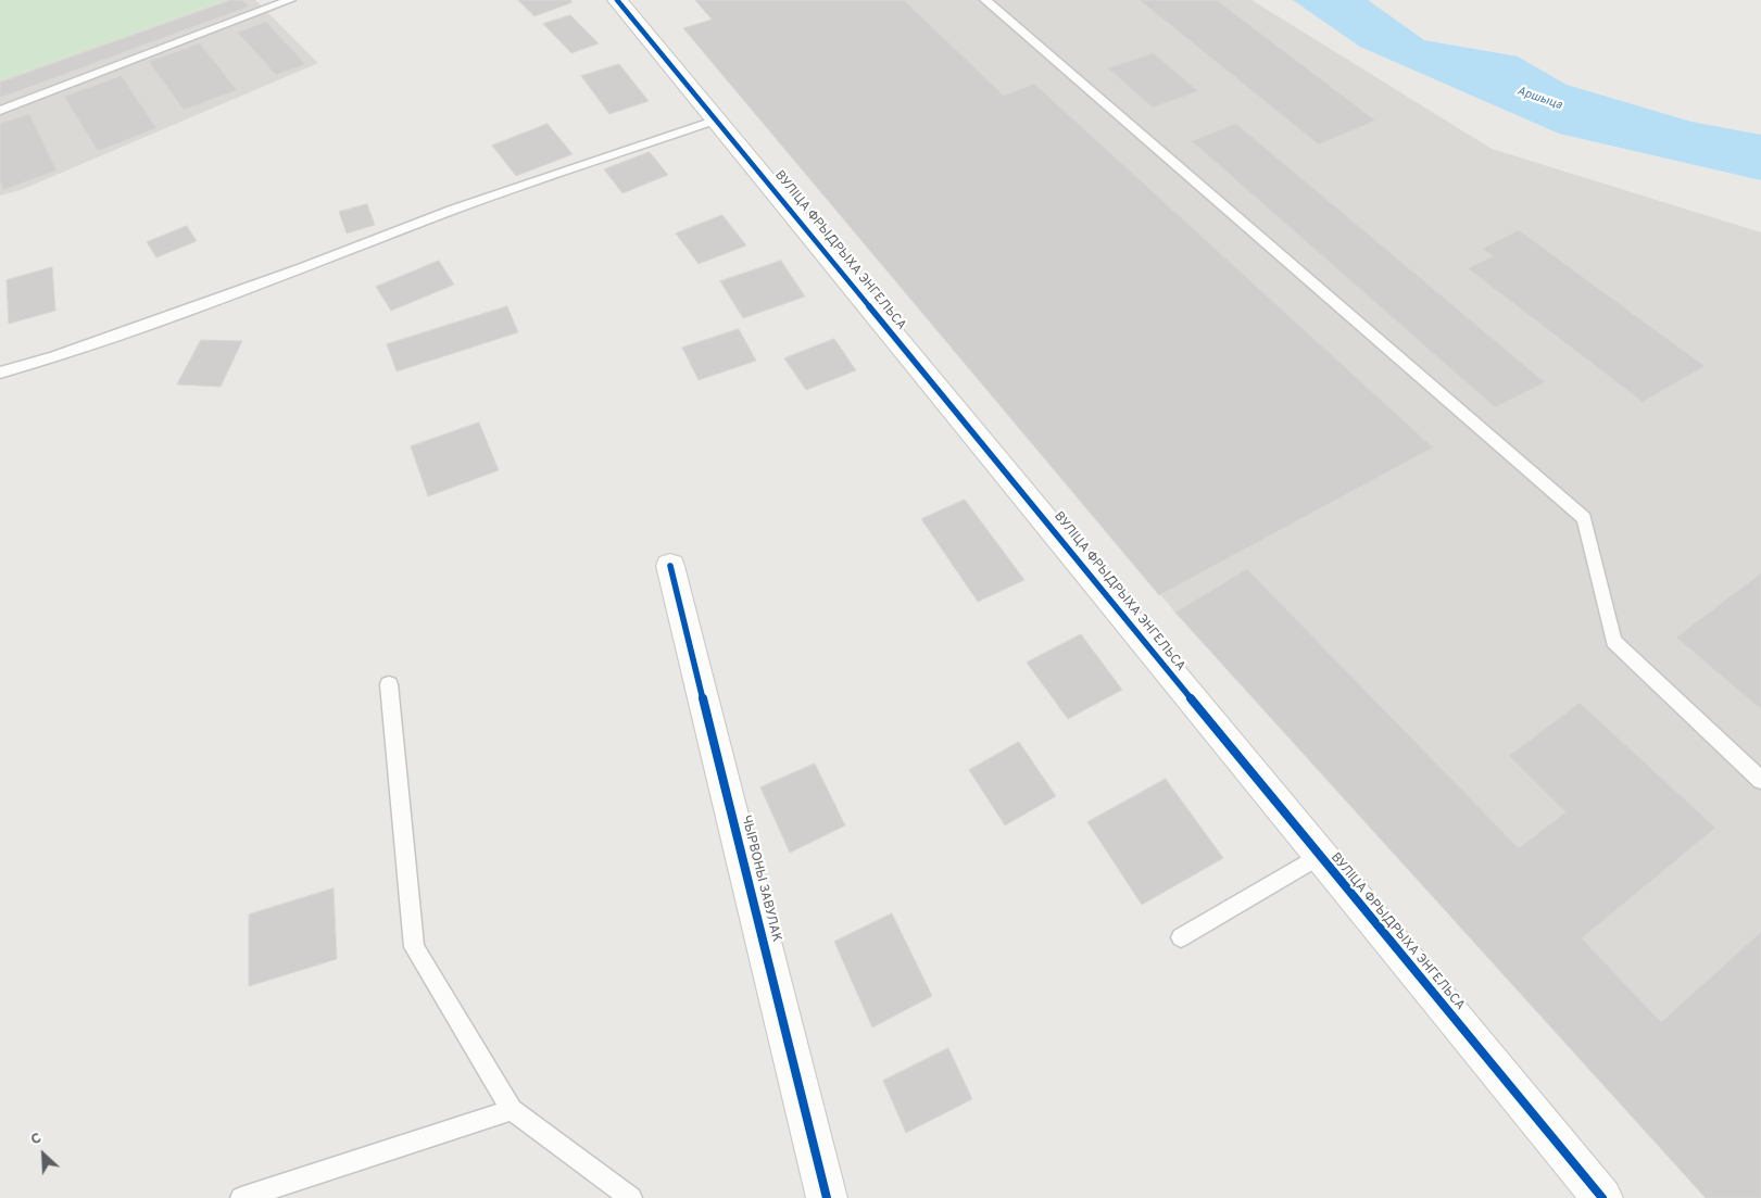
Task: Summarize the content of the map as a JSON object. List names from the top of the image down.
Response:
{
  "streets": {
    "street": ["ВУЛІЦА ФРЫДРЫХА ЭНГЕЛЬСА", "ЧЫРВОНЫ ЗАВУЛАК"]
  },
  "water": ["Аршыца"],
  "north": "top left"
}
